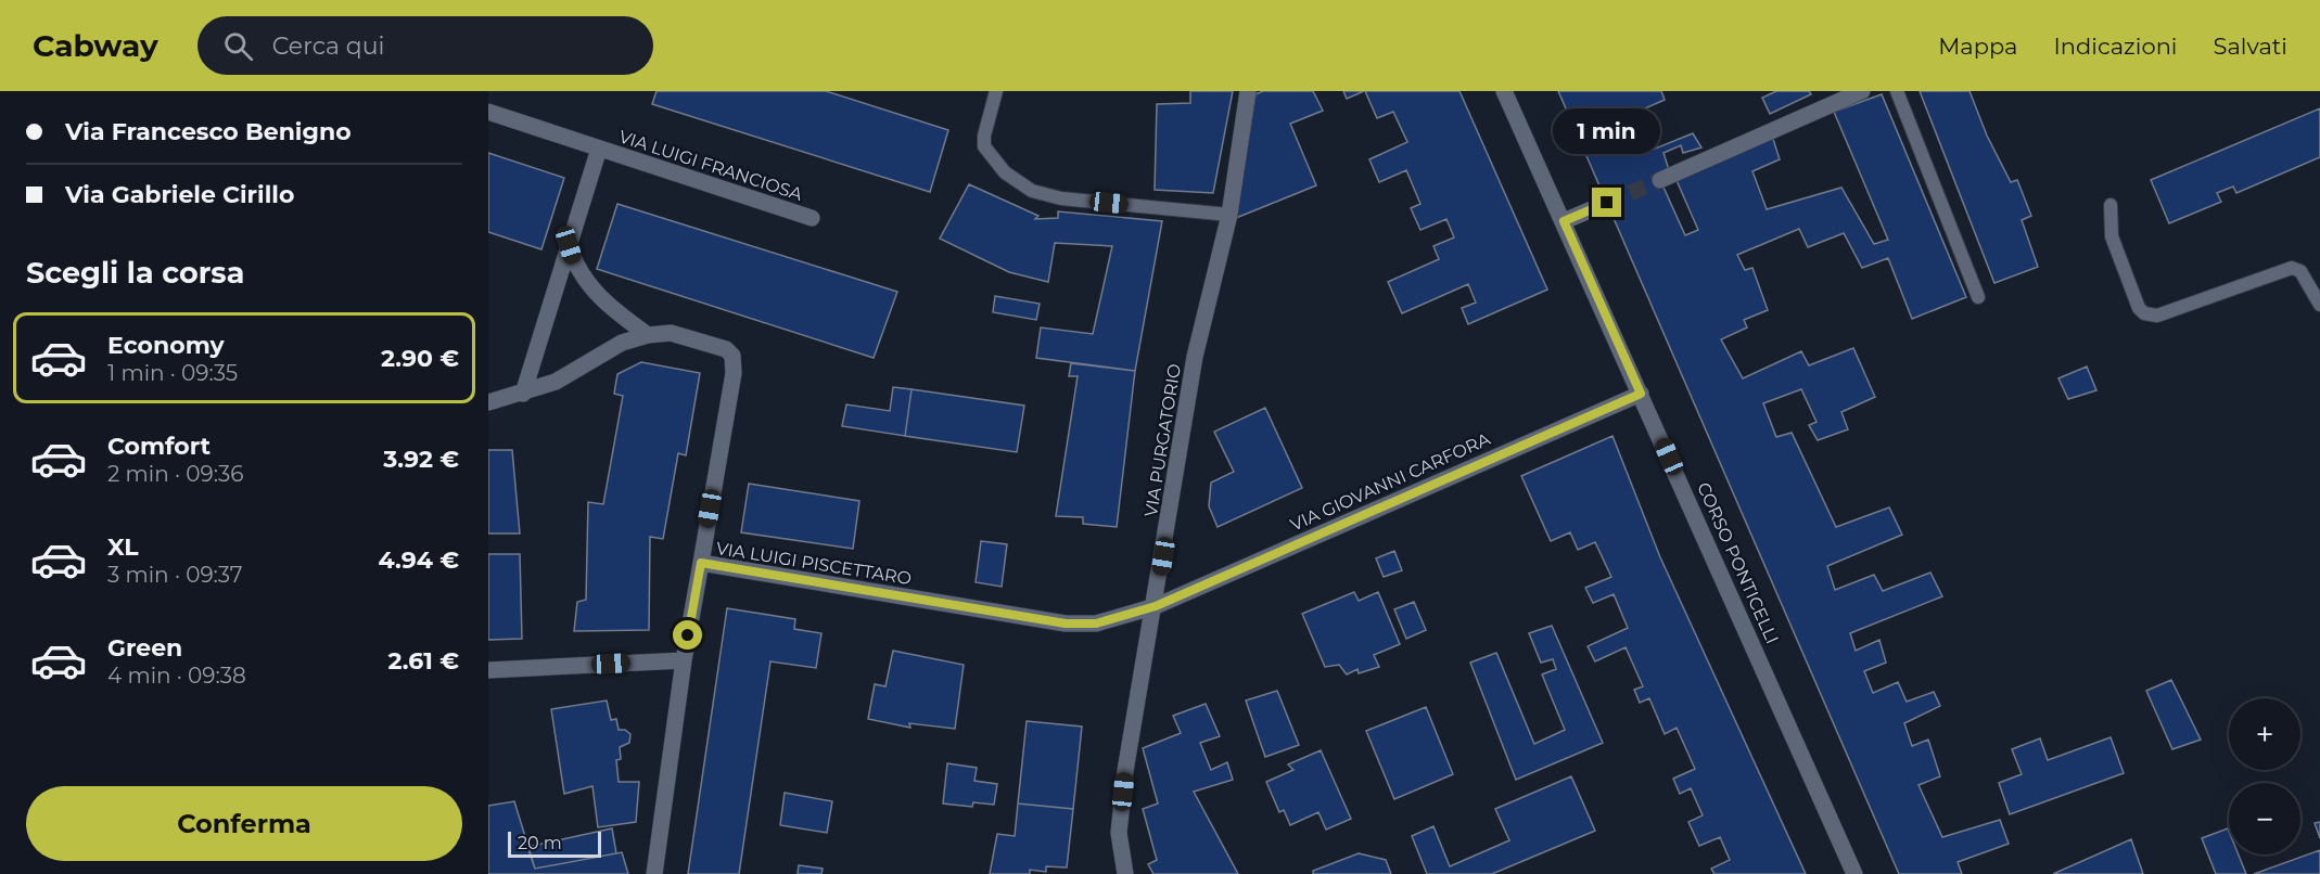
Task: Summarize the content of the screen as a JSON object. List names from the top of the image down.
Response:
{
  "streets": {
    "street": [
      "VIA LUIGI FRANCIOSA",
      "VIA PURGATORIO",
      "VIA GIOVANNI CARFORA",
      "VIA LUIGI PISCETTARO",
      "CORSO PONTICELLI"
    ]
  },
  "crossings": [
    ["VIA LUIGI FRANCIOSA", "VIA LUIGI PISCETTARO"],
    ["VIA PURGATORIO", "VIA GIOVANNI CARFORA"],
    ["VIA PURGATORIO", "VIA LUIGI PISCETTARO"],
    ["VIA GIOVANNI CARFORA", "VIA LUIGI PISCETTARO"],
    ["VIA GIOVANNI CARFORA", "CORSO PONTICELLI"]
  ],
  "scale_bar": "20 m",
  "page": {
    "header": "Cabway",
    "search": "Cerca qui",
    "nav": ["Mappa", "Indicazioni", "Salvati"],
    "banner": ["Via Francesco Benigno", "Via Gabriele Cirillo"],
    "bubble": "1 min",
    "heading": "Scegli la corsa",
    "list": [
      {
        "name": "Economy",
        "note": "1 min · 09:35",
        "value": "2.90 €"
      },
      {
        "name": "Comfort",
        "note": "2 min · 09:36",
        "value": "3.92 €"
      },
      {
        "name": "XL",
        "note": "3 min · 09:37",
        "value": "4.94 €"
      },
      {
        "name": "Green",
        "note": "4 min · 09:38",
        "value": "2.61 €"
      }
    ],
    "map_buttons": ["+", "−"],
    "buttons": "Conferma",
    "scale": "20 m"
  }
}
